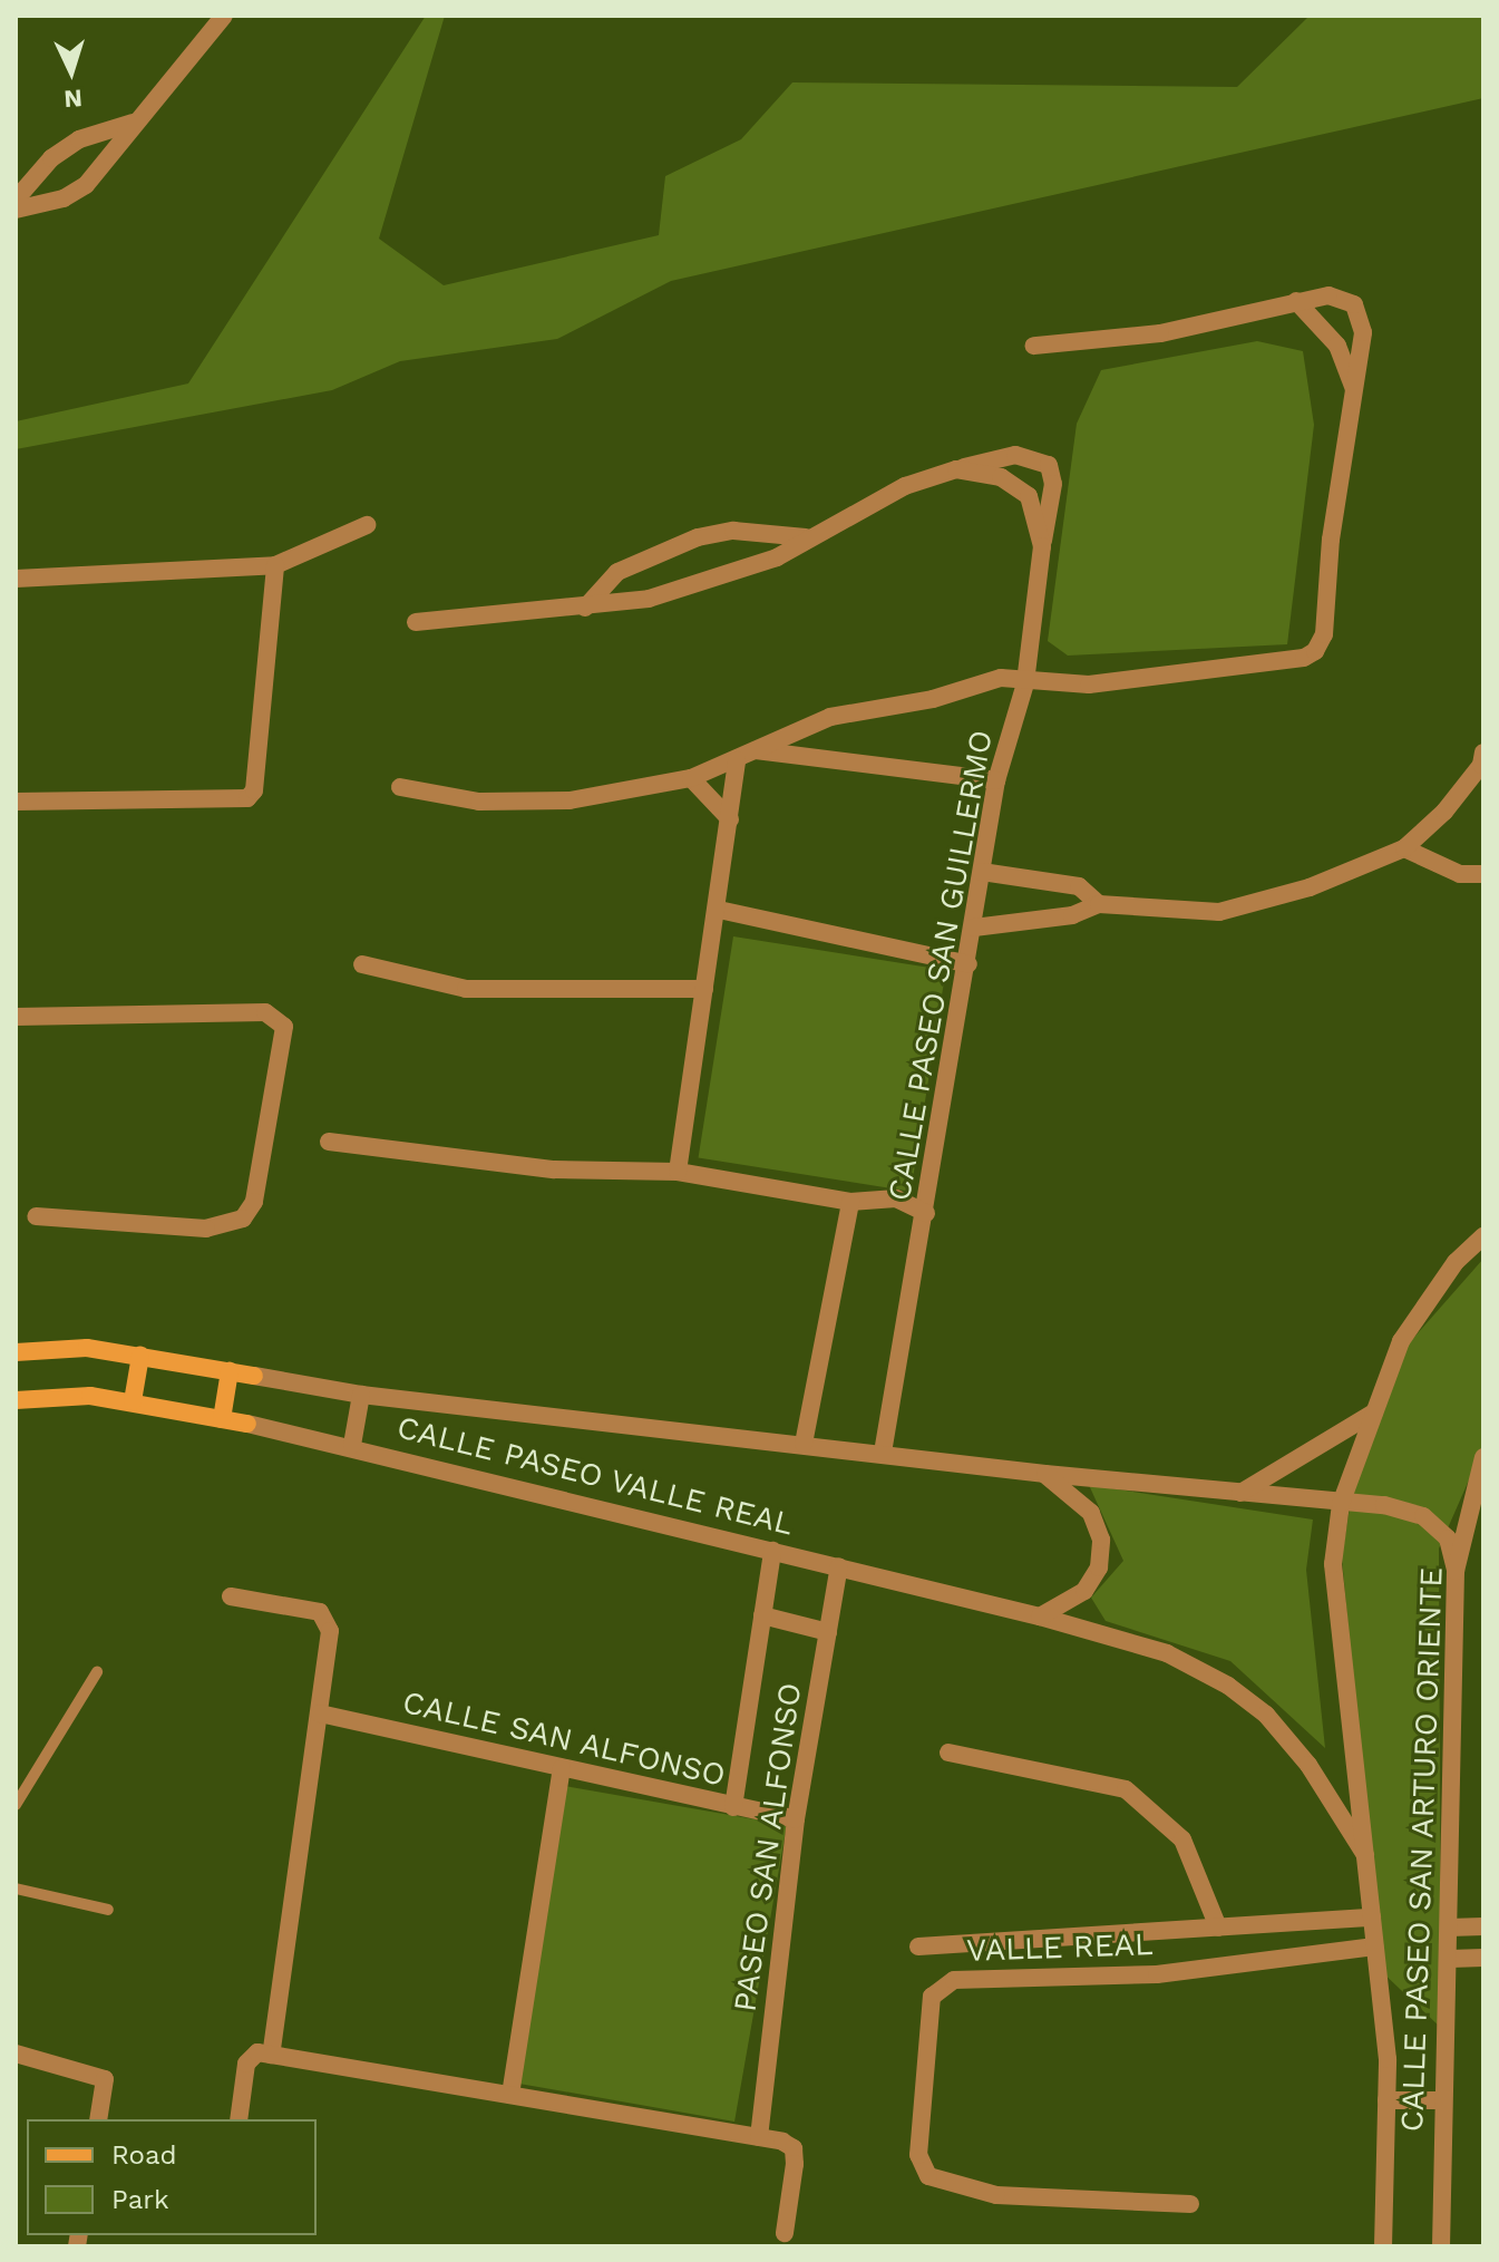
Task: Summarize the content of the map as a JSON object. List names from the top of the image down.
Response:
{
  "streets": {
    "street": [
      "CALLE PASEO SAN GUILLERMO",
      "CALLE PASEO VALLE REAL",
      "CALLE SAN ALFONSO",
      "PASEO SAN ALFONSO",
      "CALLE PASEO SAN ARTURO ORIENTE",
      "VALLE REAL"
    ]
  },
  "crossings": [
    ["CALLE PASEO SAN GUILLERMO", "CALLE PASEO VALLE REAL"],
    ["CALLE PASEO VALLE REAL", "PASEO SAN ALFONSO"],
    ["CALLE PASEO VALLE REAL", "CALLE PASEO SAN ARTURO ORIENTE"],
    ["CALLE SAN ALFONSO", "PASEO SAN ALFONSO"],
    ["CALLE PASEO SAN ARTURO ORIENTE", "VALLE REAL"]
  ],
  "legend": ["Road", "Park"],
  "north": "bottom"
}
